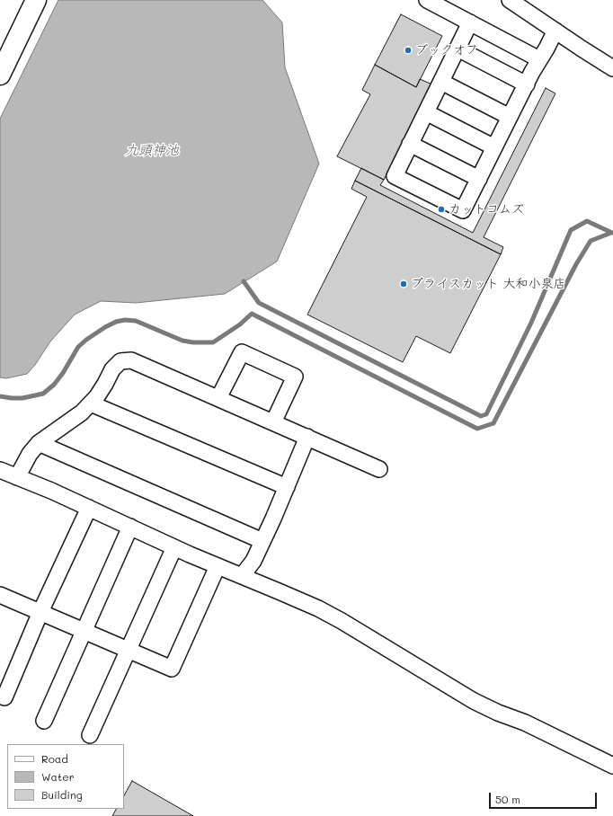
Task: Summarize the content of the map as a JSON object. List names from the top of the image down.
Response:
{
  "water": ["九頭神池"],
  "places": ["ブックオフ", "カットコムズ", "プライスカット 大和小泉店"],
  "legend": ["Road", "Water", "Building"],
  "scale_bar": "50 m"
}
